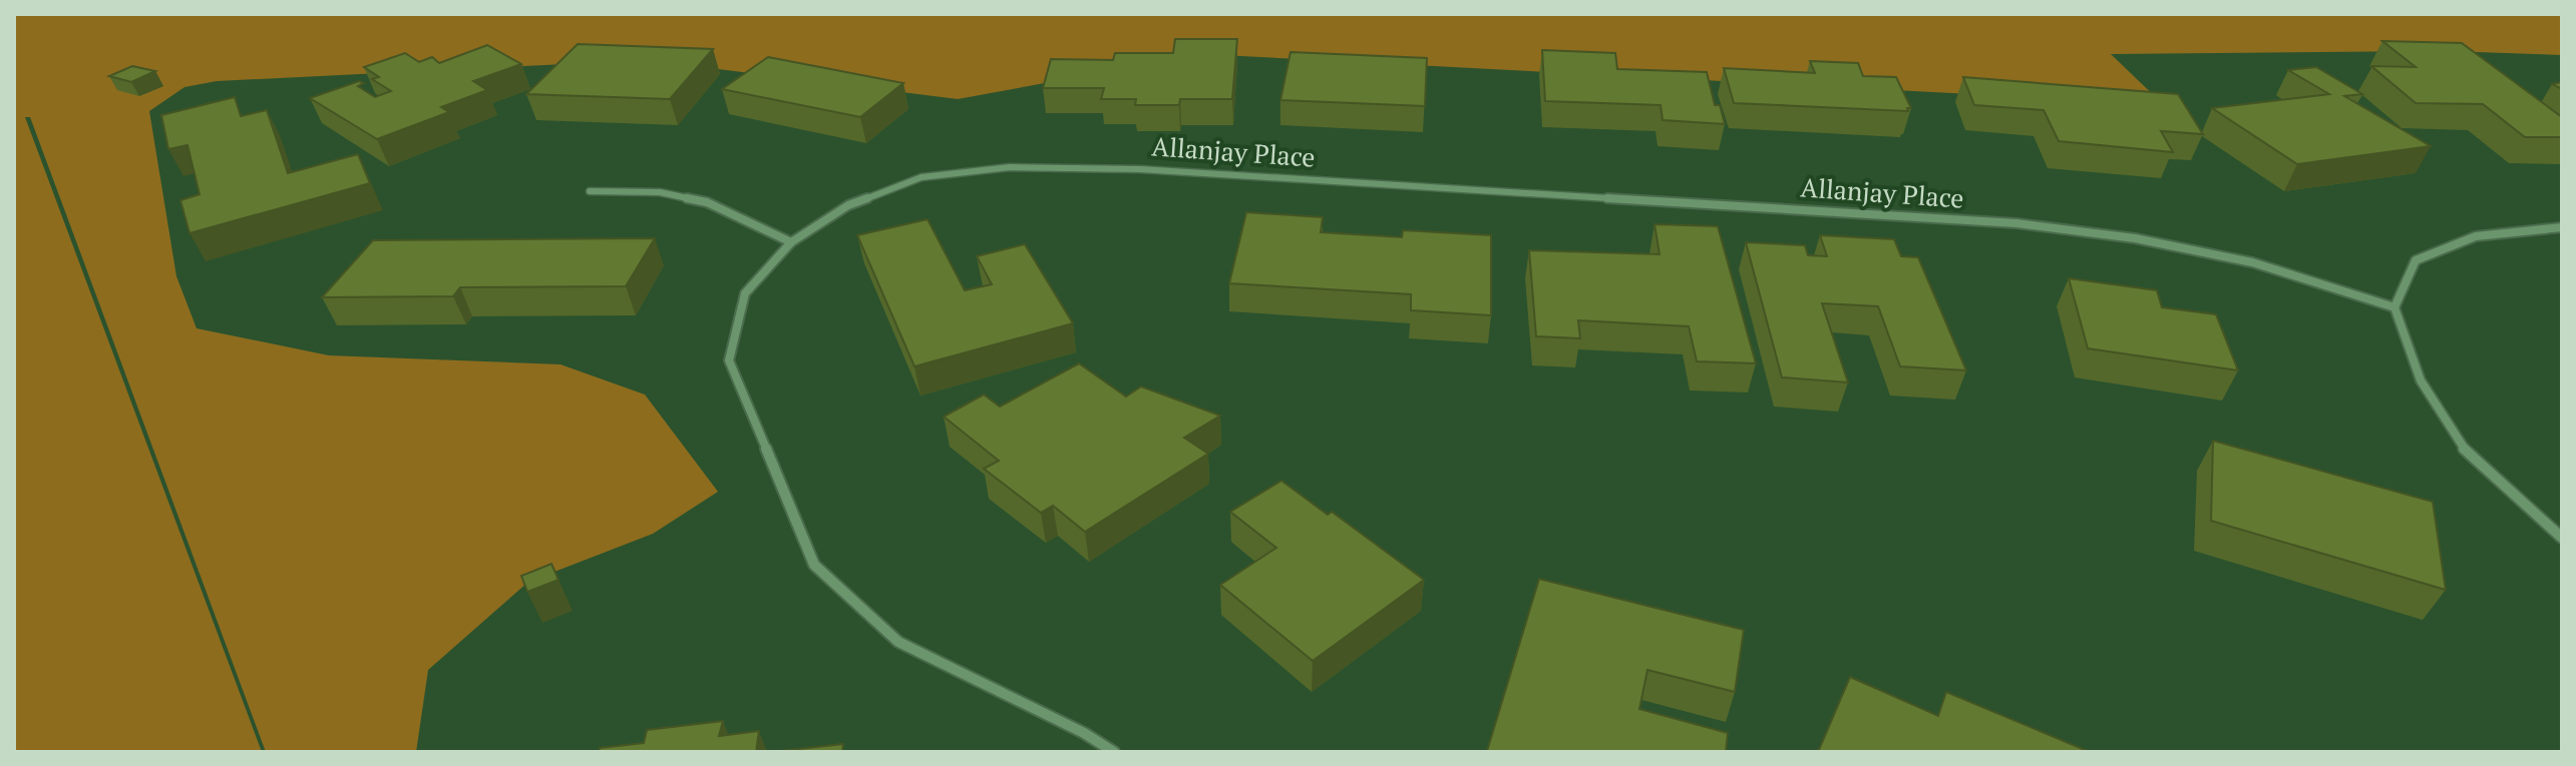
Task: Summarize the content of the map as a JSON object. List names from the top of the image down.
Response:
{
  "streets": {
    "street": ["Allanjay Place"]
  }
}
